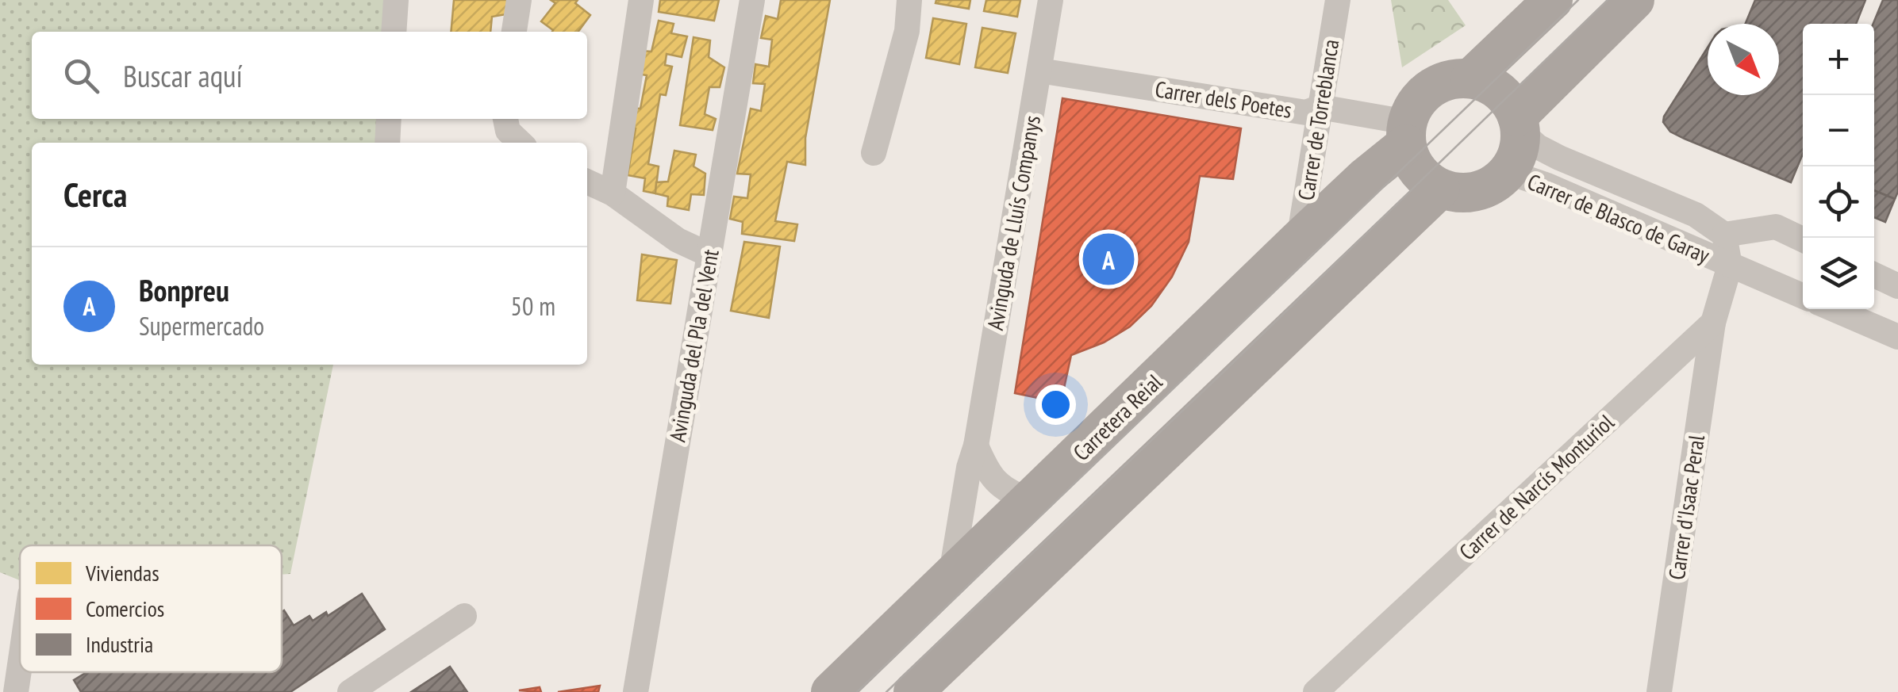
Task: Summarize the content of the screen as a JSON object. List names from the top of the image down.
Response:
{
  "streets": {
    "main road": ["Carretera Reial"],
    "street": [
      "Carrer dels Poetes",
      "Carrer de Torreblanca",
      "Carrer de Blasco de Garay",
      "Avinguda de Lluís Companys",
      "Avinguda del Pla del Vent",
      "Carrer de Narcís Monturiol",
      "Carrer d'Isaac Peral"
    ]
  },
  "crossings": [
    ["Carrer dels Poetes", "Carrer de Torreblanca"],
    ["Carrer dels Poetes", "Carrer de Blasco de Garay"],
    ["Carrer dels Poetes", "Avinguda de Lluís Companys"],
    ["Carrer dels Poetes", "Carretera Reial"],
    ["Carrer de Torreblanca", "Carretera Reial"],
    ["Carrer de Blasco de Garay", "Carretera Reial"],
    ["Avinguda de Lluís Companys", "Carretera Reial"],
    ["Carrer de Narcís Monturiol", "Carrer d'Isaac Peral"]
  ],
  "legend": ["Viviendas", "Comercios", "Industria"],
  "north": "bottom right",
  "page": {
    "map_buttons": ["+", "−"],
    "search": "Buscar aquí",
    "heading": "Cerca",
    "pins": "A",
    "list": [
      {
        "mark": "A",
        "name": "Bonpreu",
        "note": "Supermercado",
        "value": "50 m"
      }
    ]
  }
}
